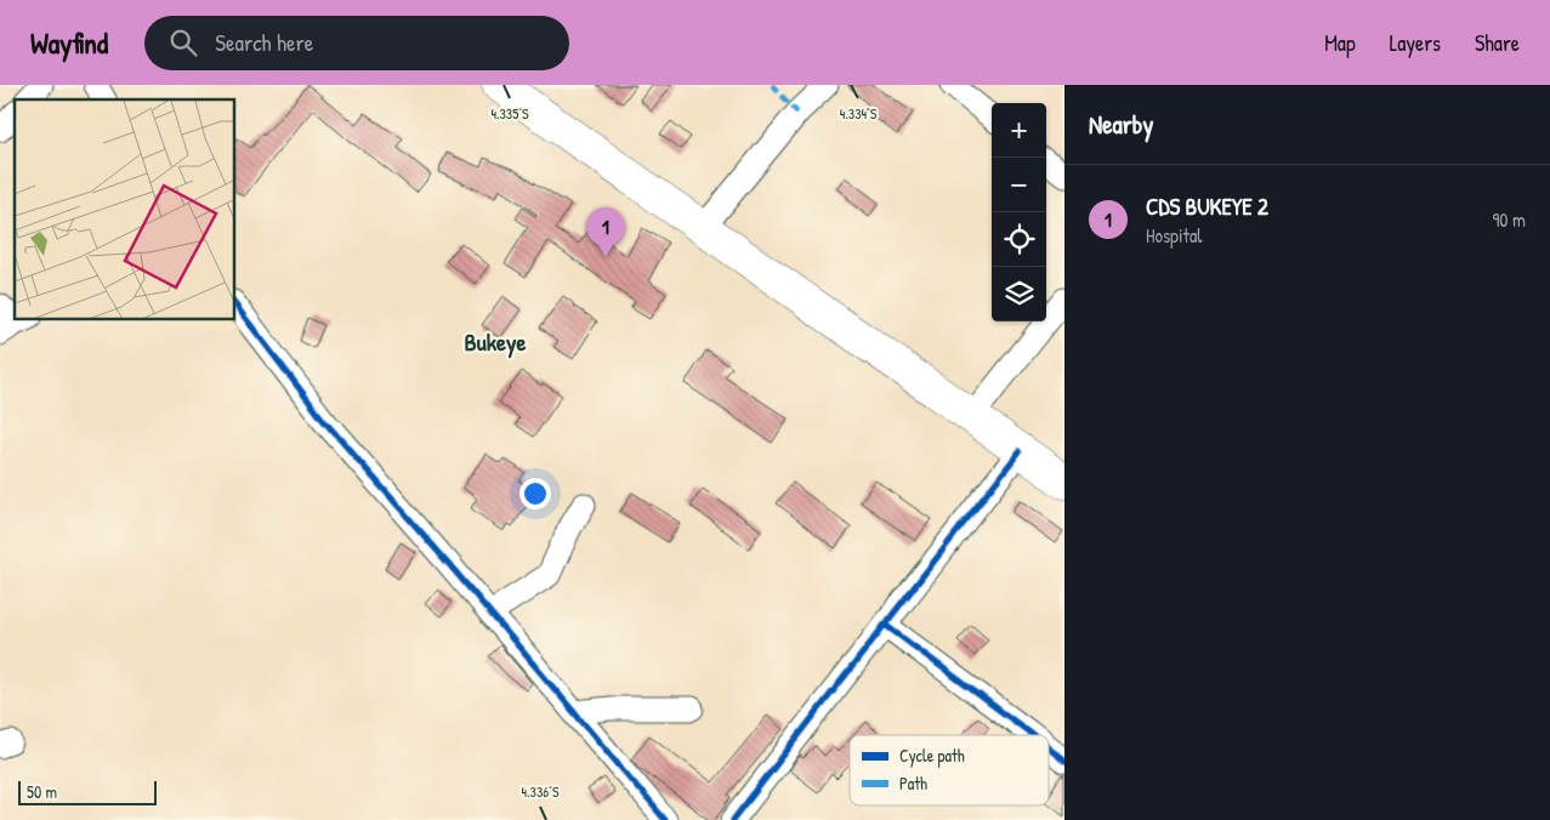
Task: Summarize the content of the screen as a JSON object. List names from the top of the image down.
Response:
{
  "districts": ["Bukeye"],
  "legend": ["Cycle path", "Path"],
  "scale_bar": "50 m",
  "page": {
    "header": "Wayfind",
    "search": "Search here",
    "nav": ["Map", "Layers", "Share"],
    "heading": "Nearby",
    "map_buttons": ["+", "−"],
    "list": [
      {
        "mark": "1",
        "name": "CDS BUKEYE 2",
        "note": "Hospital",
        "value": "90 m"
      }
    ],
    "pins": "1",
    "scale": "50 m"
  },
  "coordinates": ["4.335°S", "4.334°S", "4.336°S"]
}
